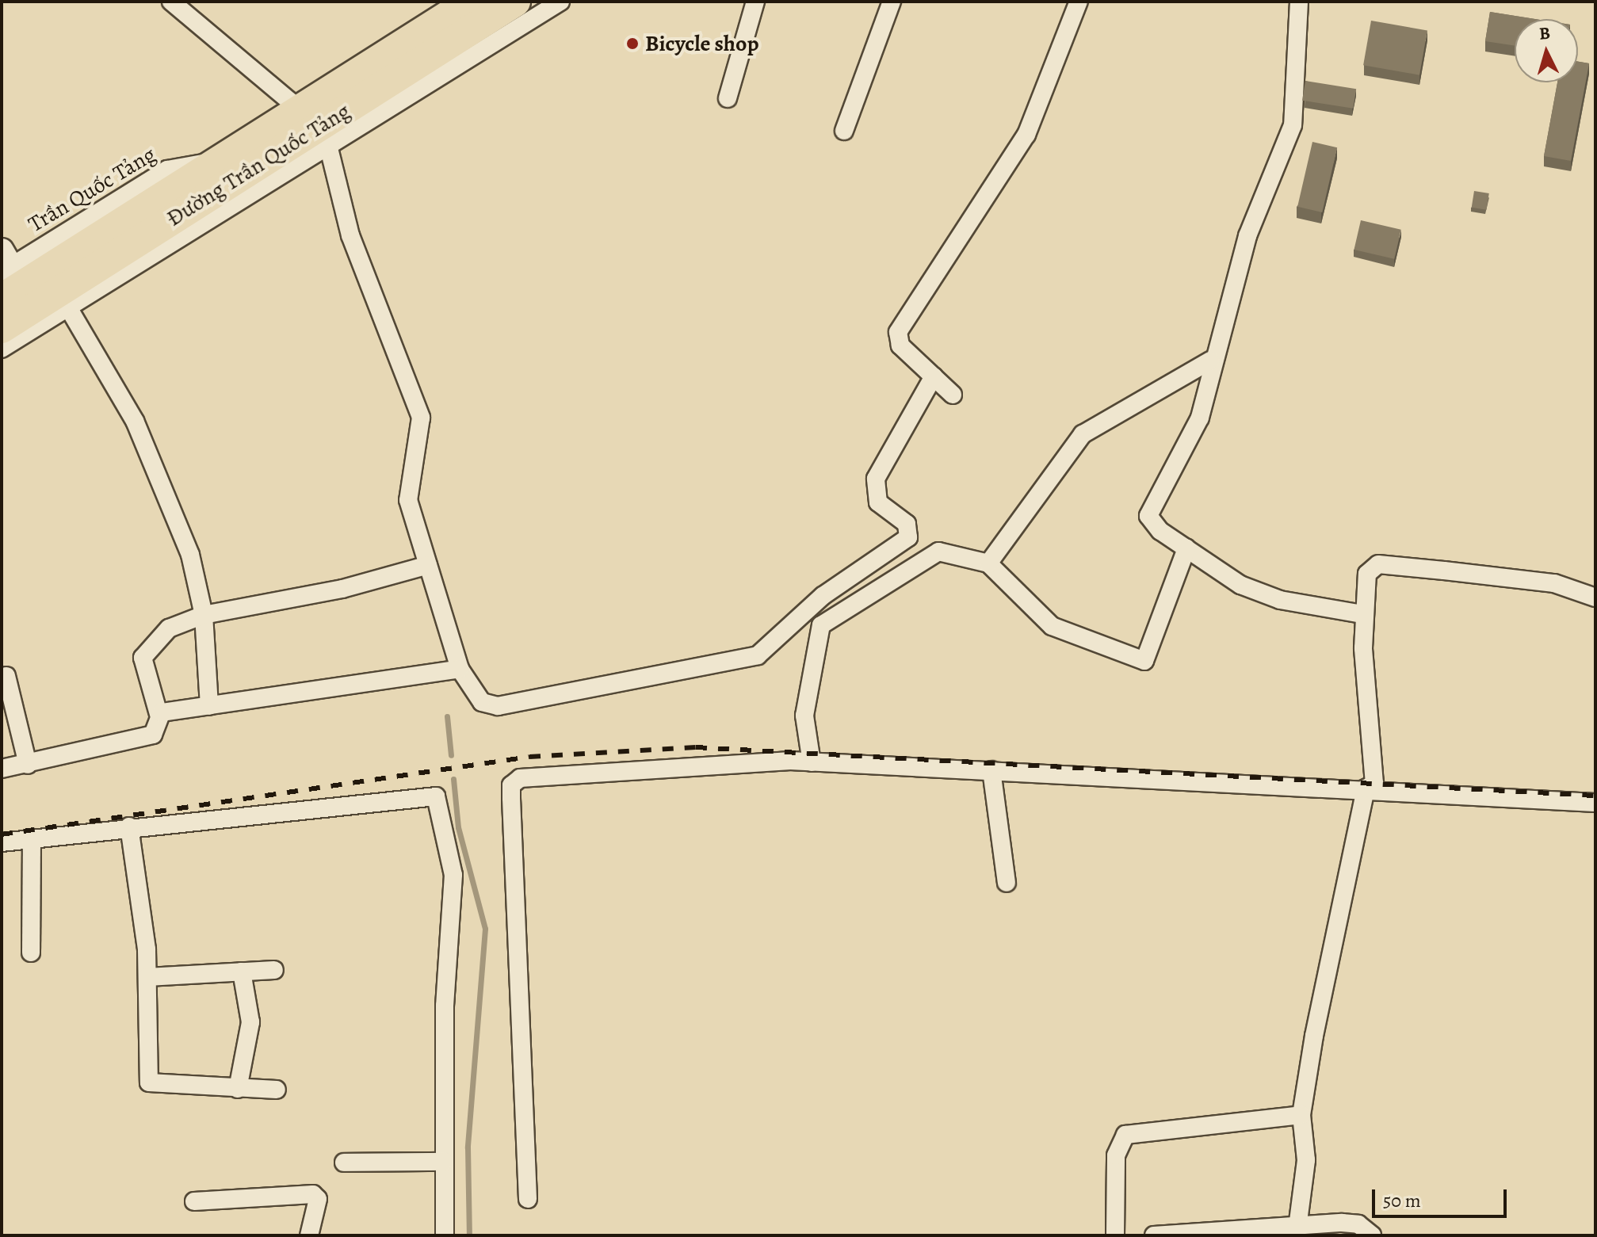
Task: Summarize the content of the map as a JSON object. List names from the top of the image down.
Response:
{
  "streets": {
    "highway": ["Đường Trần Quốc Tảng"],
    "street": ["Trần Quốc Tảng"]
  },
  "crossings": [
    ["Đường Trần Quốc Tảng", "Trần Quốc Tảng"]
  ],
  "places": ["Bicycle shop"],
  "scale_bar": "50 m",
  "north": "top"
}
